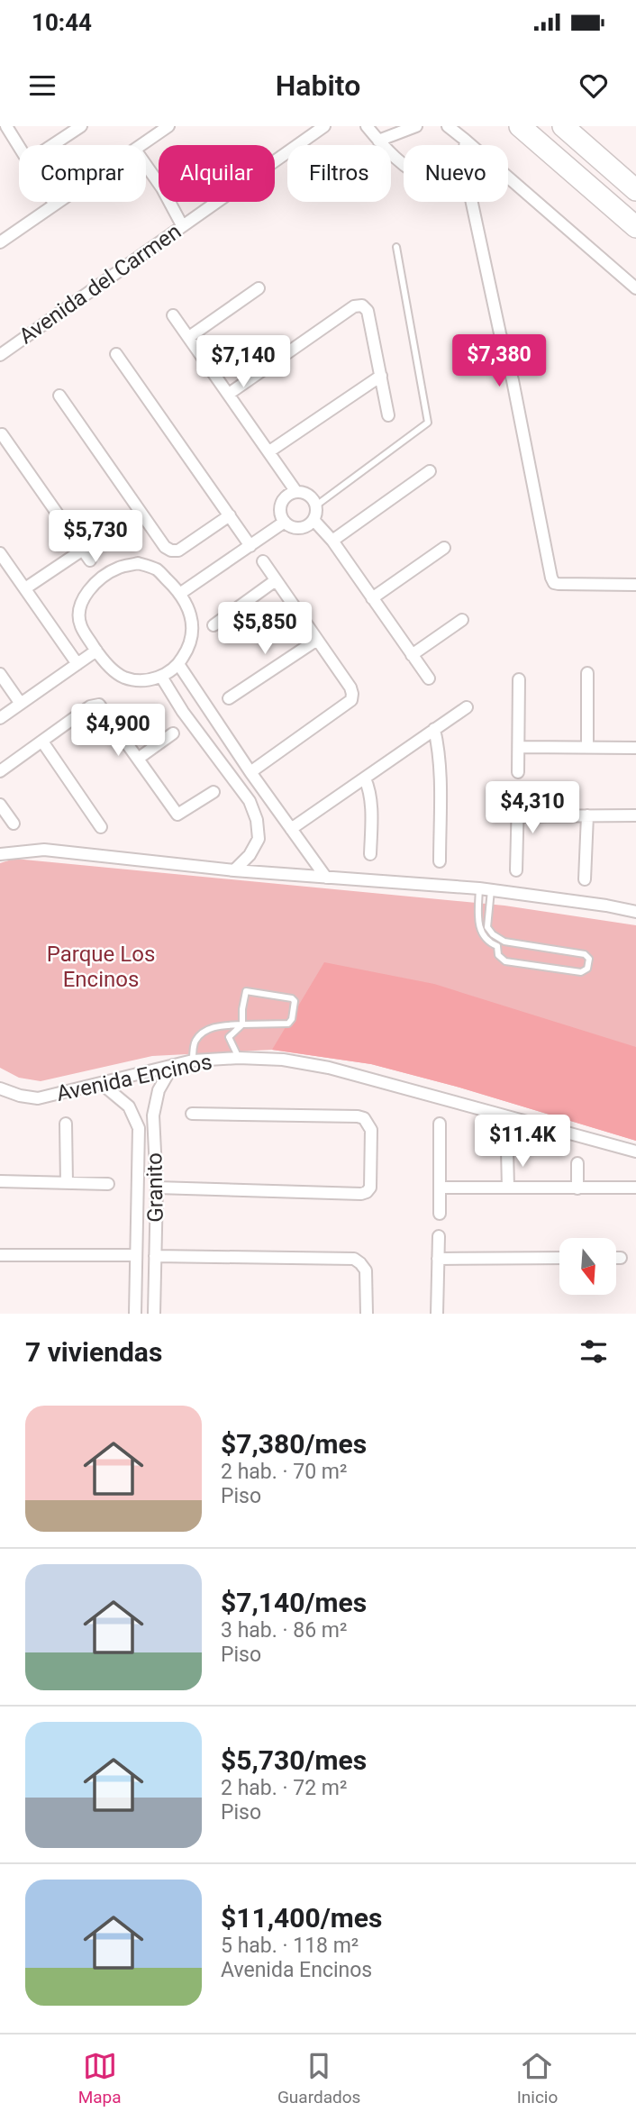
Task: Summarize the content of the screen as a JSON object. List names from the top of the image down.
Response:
{
  "streets": {
    "street": ["Avenida del Carmen", "Avenida Encinos", "Granito"]
  },
  "crossings": [
    ["Avenida Encinos", "Granito"]
  ],
  "parks": ["Parque Los Encinos"],
  "north": "bottom",
  "page": {
    "status": "10:44",
    "header": "Habito",
    "chip": [
      "Comprar",
      "Alquilar",
      "Filtros",
      "Nuevo"
    ],
    "price": [
      "$7,380",
      "$7,140",
      "$5,730",
      "$5,850",
      "$4,900",
      "$4,310",
      "$11.4K"
    ],
    "heading": "7 viviendas",
    "list": [
      {
        "name": "$7,380/mes",
        "note": "2 hab. · 70 m² · Piso"
      },
      {
        "name": "$7,140/mes",
        "note": "3 hab. · 86 m² · Piso"
      },
      {
        "name": "$5,730/mes",
        "note": "2 hab. · 72 m² · Piso"
      },
      {
        "name": "$11,400/mes",
        "note": "5 hab. · 118 m² · Avenida Encinos"
      }
    ],
    "tabs": ["Mapa", "Guardados", "Inicio"]
  }
}
